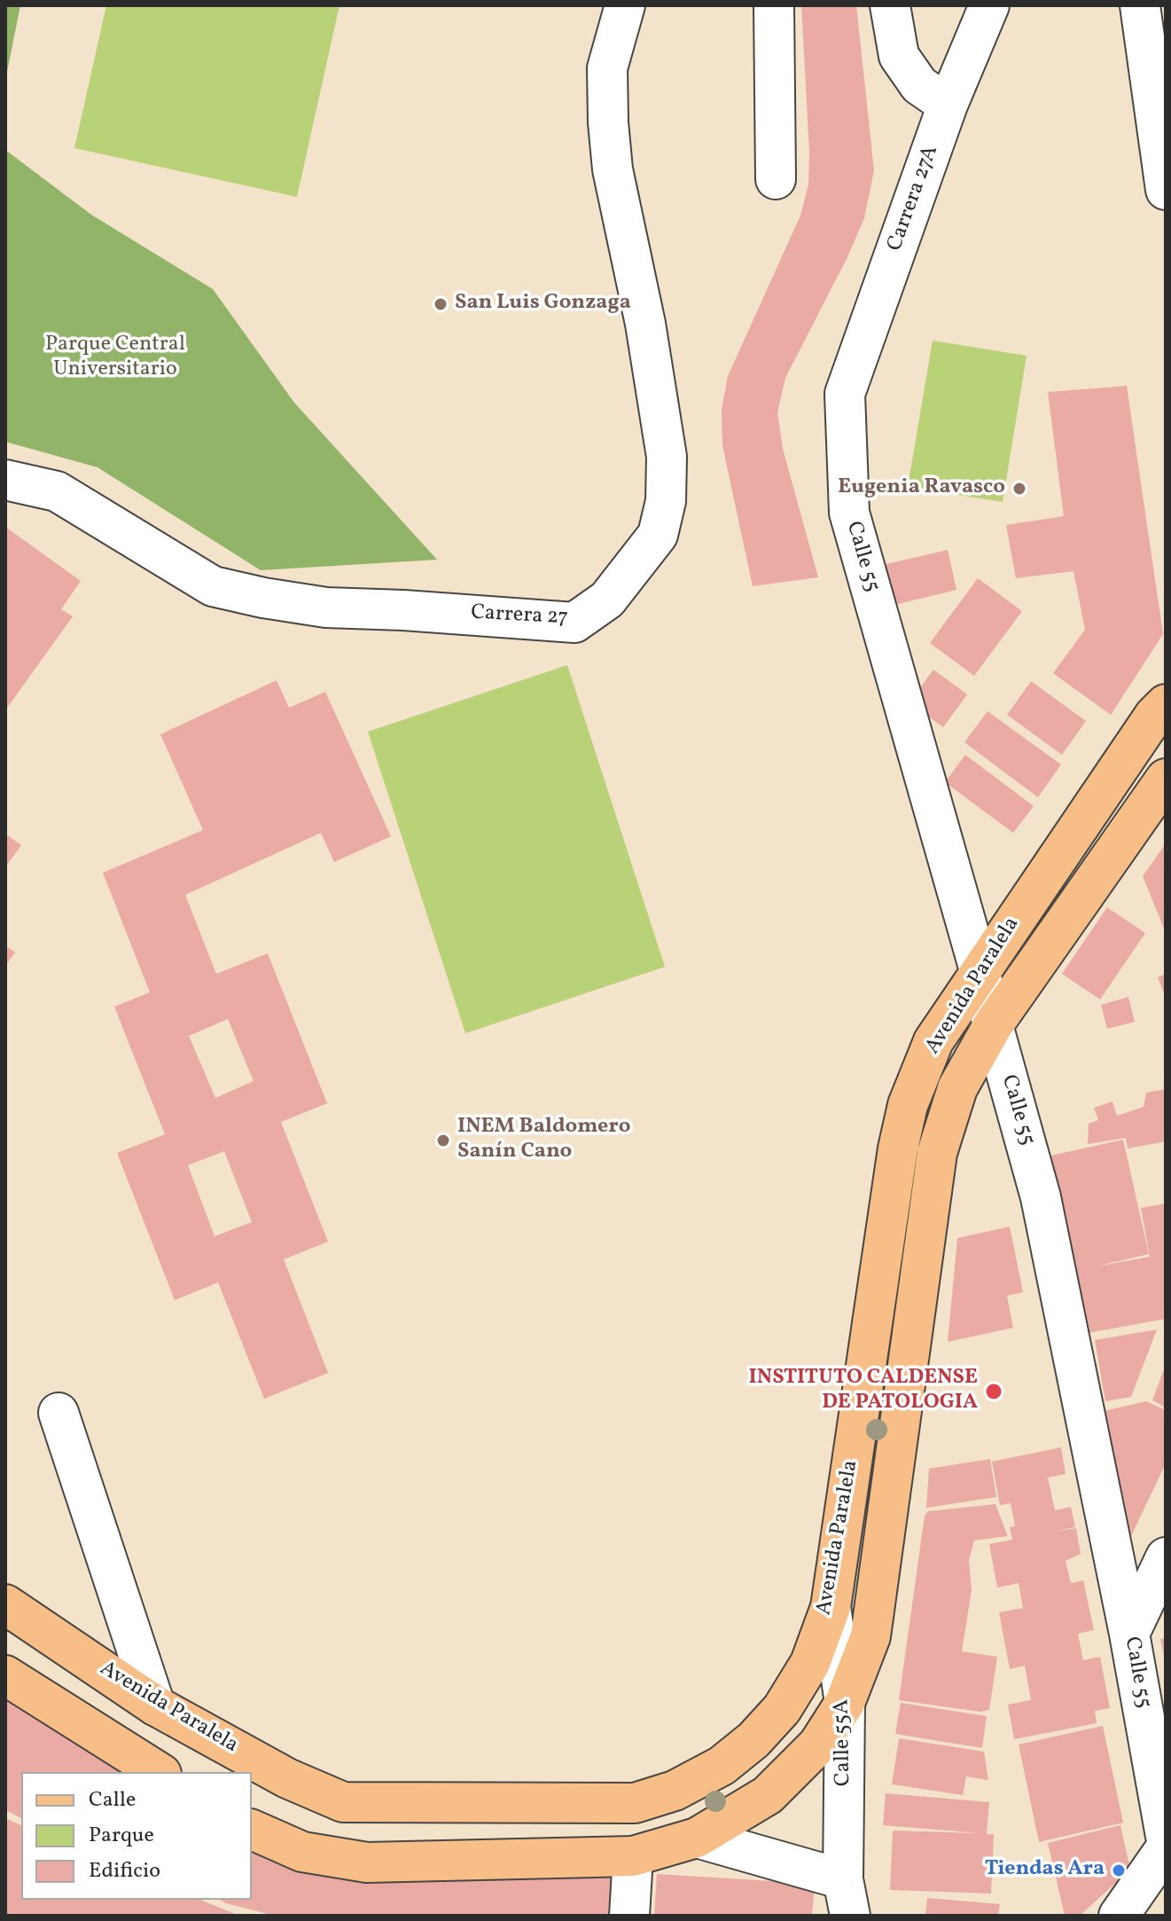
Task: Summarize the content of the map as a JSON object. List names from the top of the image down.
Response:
{
  "streets": {
    "main road": ["Avenida Paralela"],
    "street": [
      "Carrera 27A",
      "Calle 55",
      "Carrera 27",
      "Calle 55A"
    ]
  },
  "crossings": [
    ["Carrera 27A", "Calle 55"],
    ["Calle 55", "Avenida Paralela"],
    ["Avenida Paralela", "Calle 55A"]
  ],
  "parks": ["Parque Central Universitario"],
  "places": [
    "San Luis Gonzaga",
    "Eugenia Ravasco",
    "INEM Baldomero Sanín Cano",
    "INSTITUTO CALDENSE DE PATOLOGIA",
    "Tiendas Ara"
  ],
  "legend": ["Calle", "Parque", "Edificio"]
}
